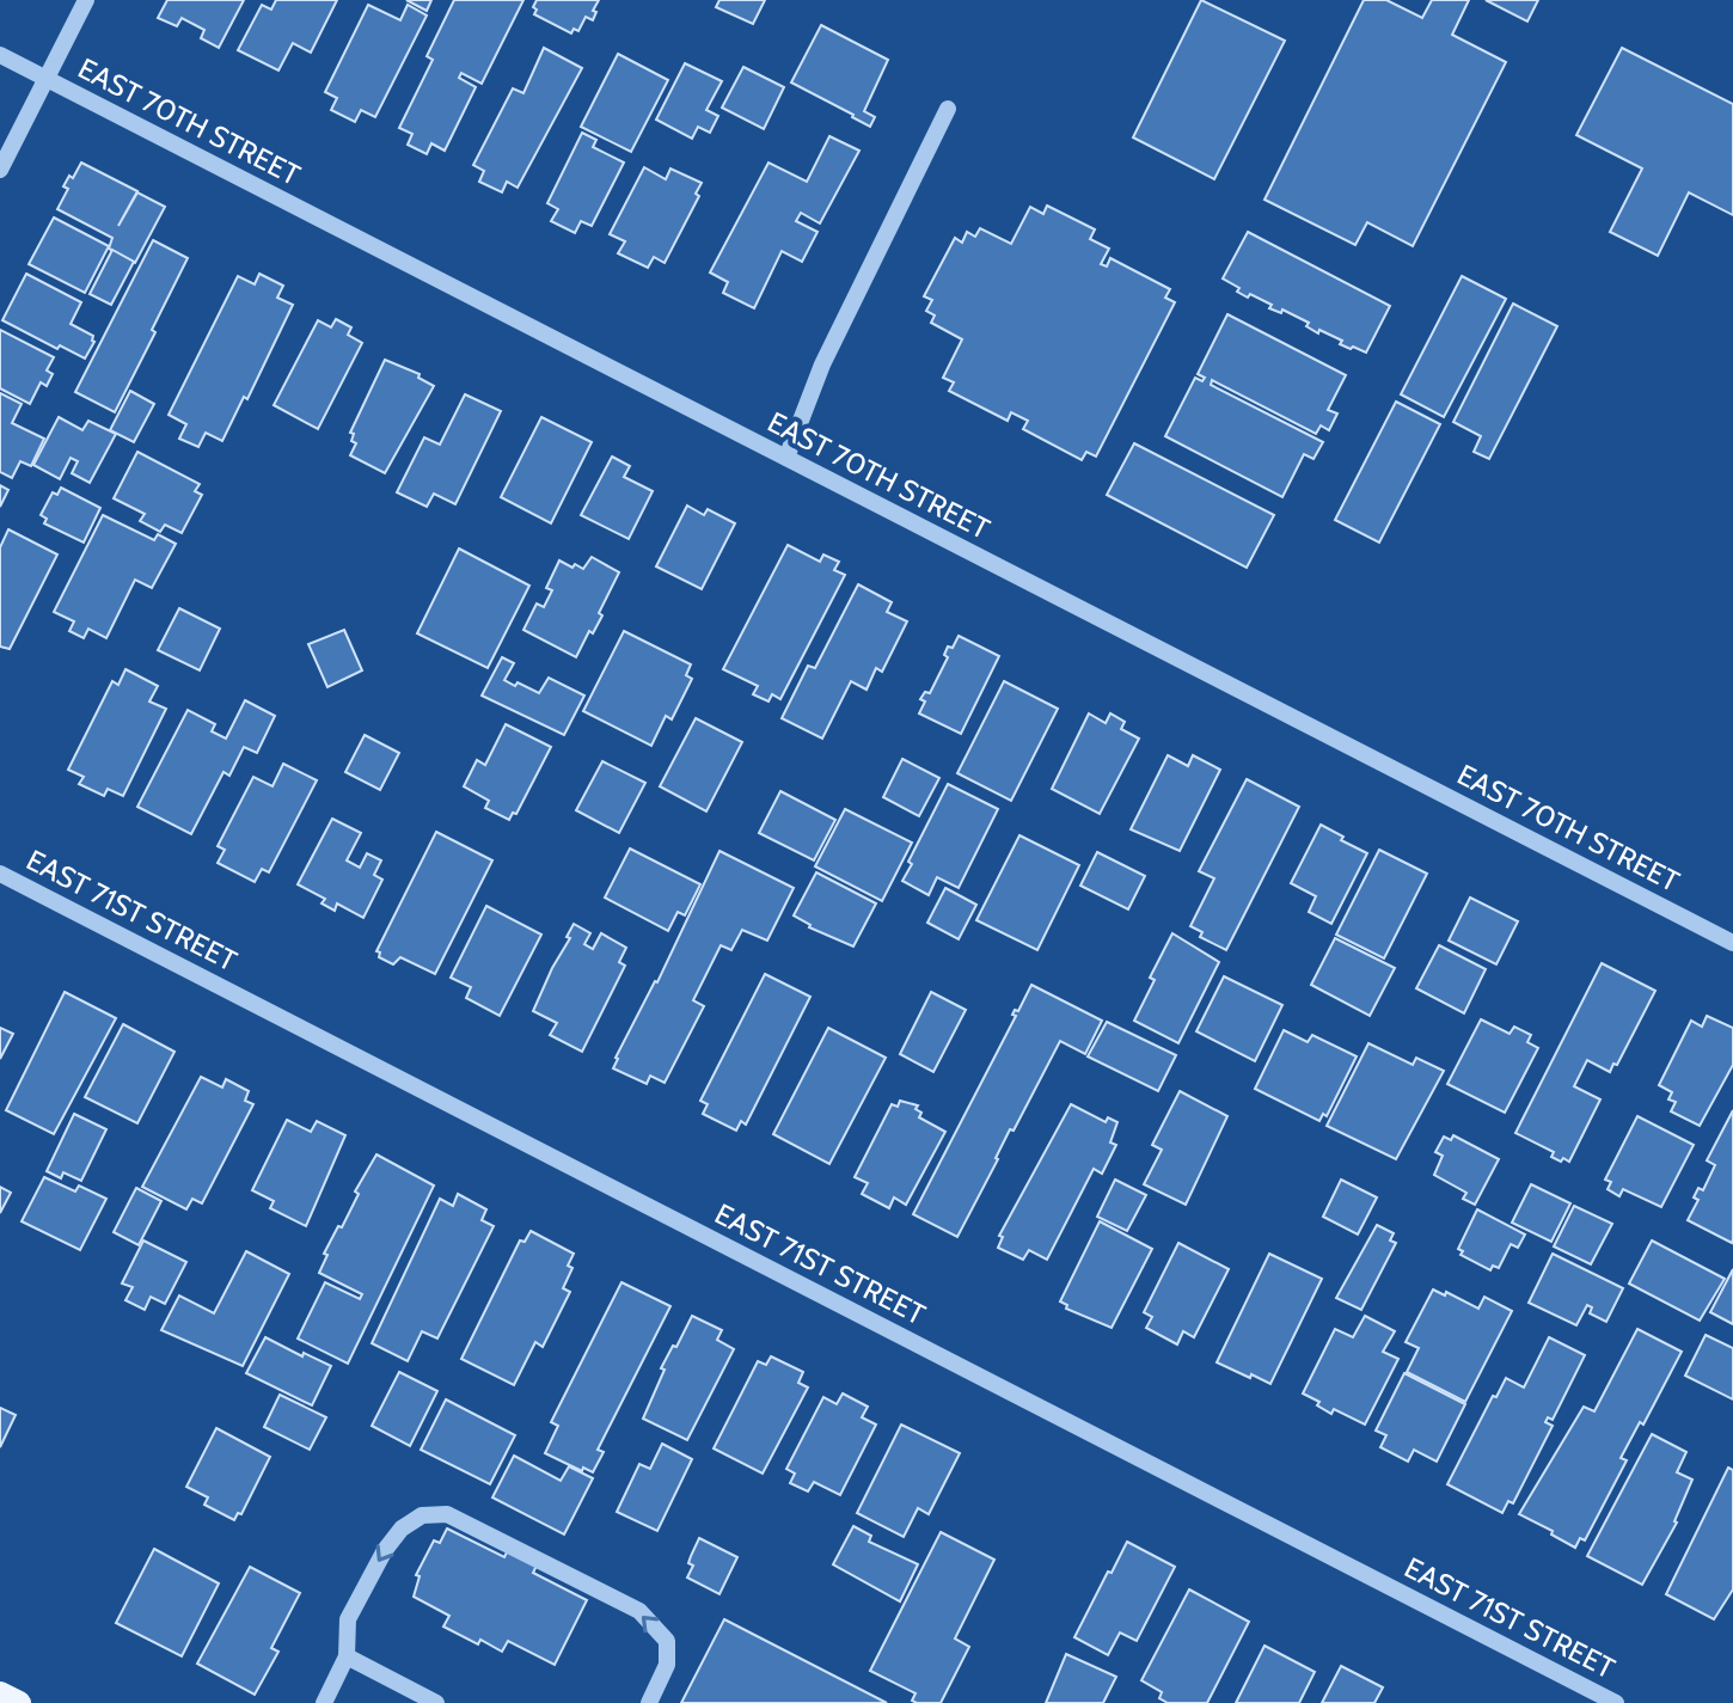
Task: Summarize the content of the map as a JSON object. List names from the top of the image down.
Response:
{
  "streets": {
    "street": ["EAST 70TH STREET", "EAST 71ST STREET"]
  }
}
